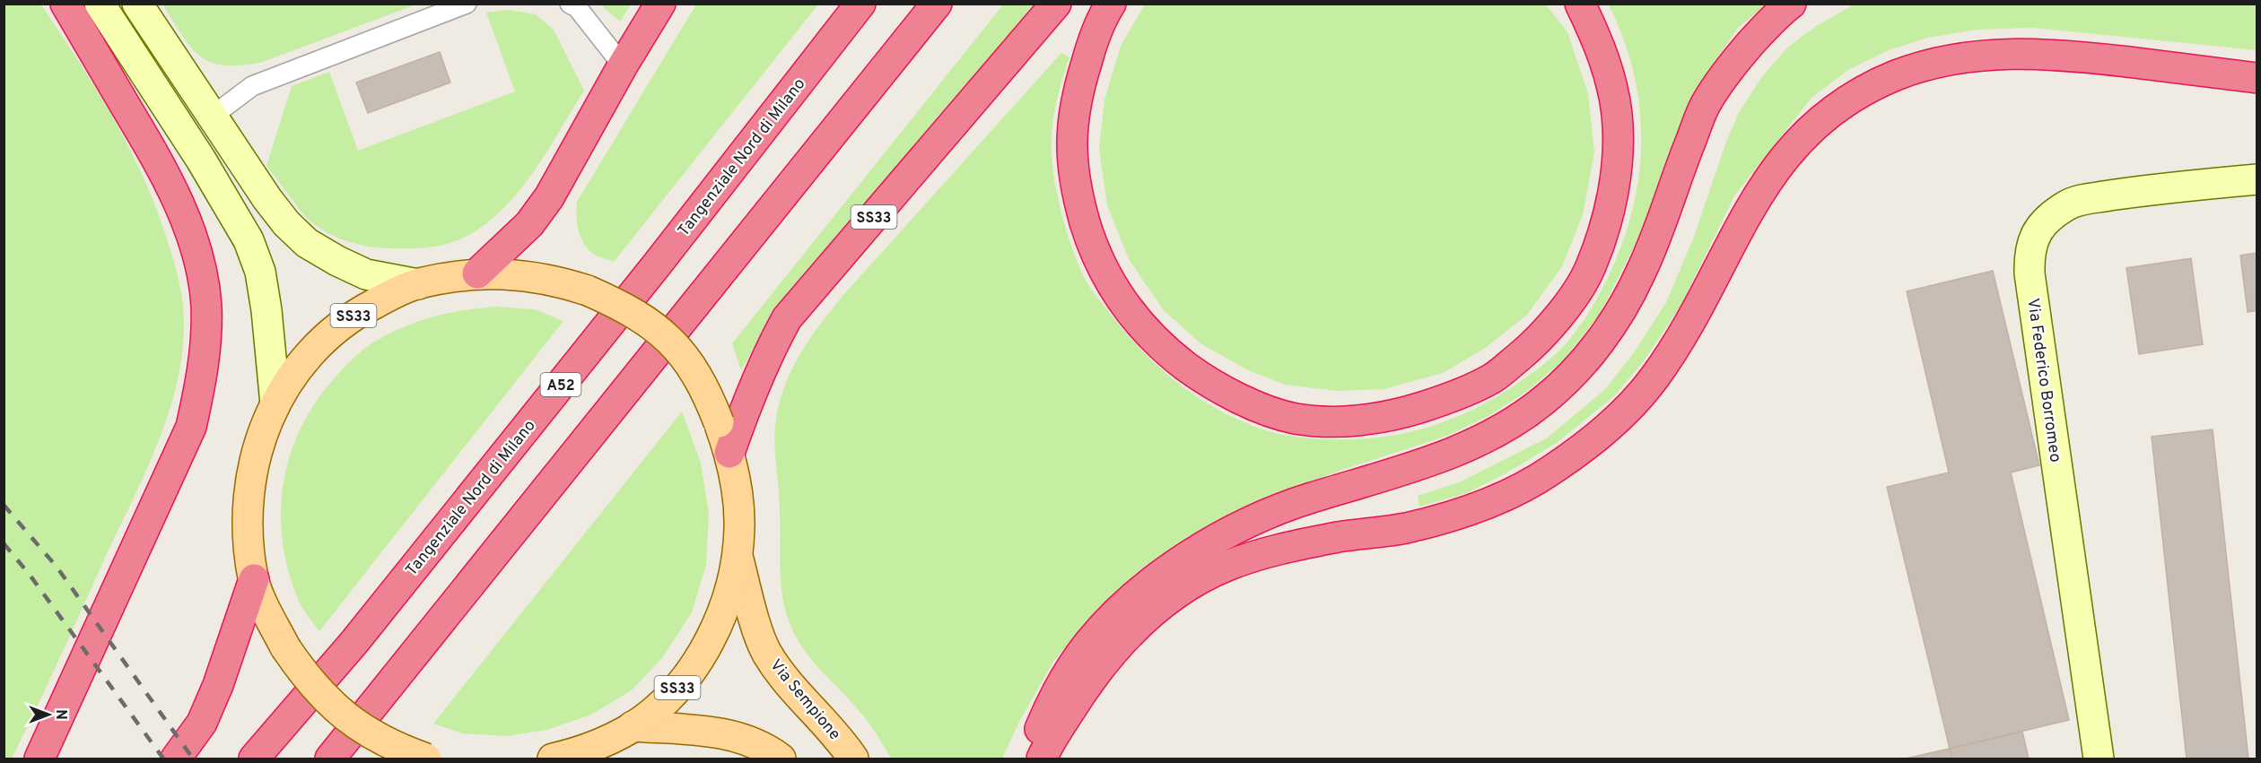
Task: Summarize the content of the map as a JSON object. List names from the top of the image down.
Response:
{
  "streets": {
    "highway": ["Tangenziale Nord di Milano", "SS33", "A52"],
    "main road": ["Via Federico Borromeo", "Via Sempione"]
  },
  "crossings": [
    ["SS33", "Via Sempione"]
  ],
  "north": "right"
}
